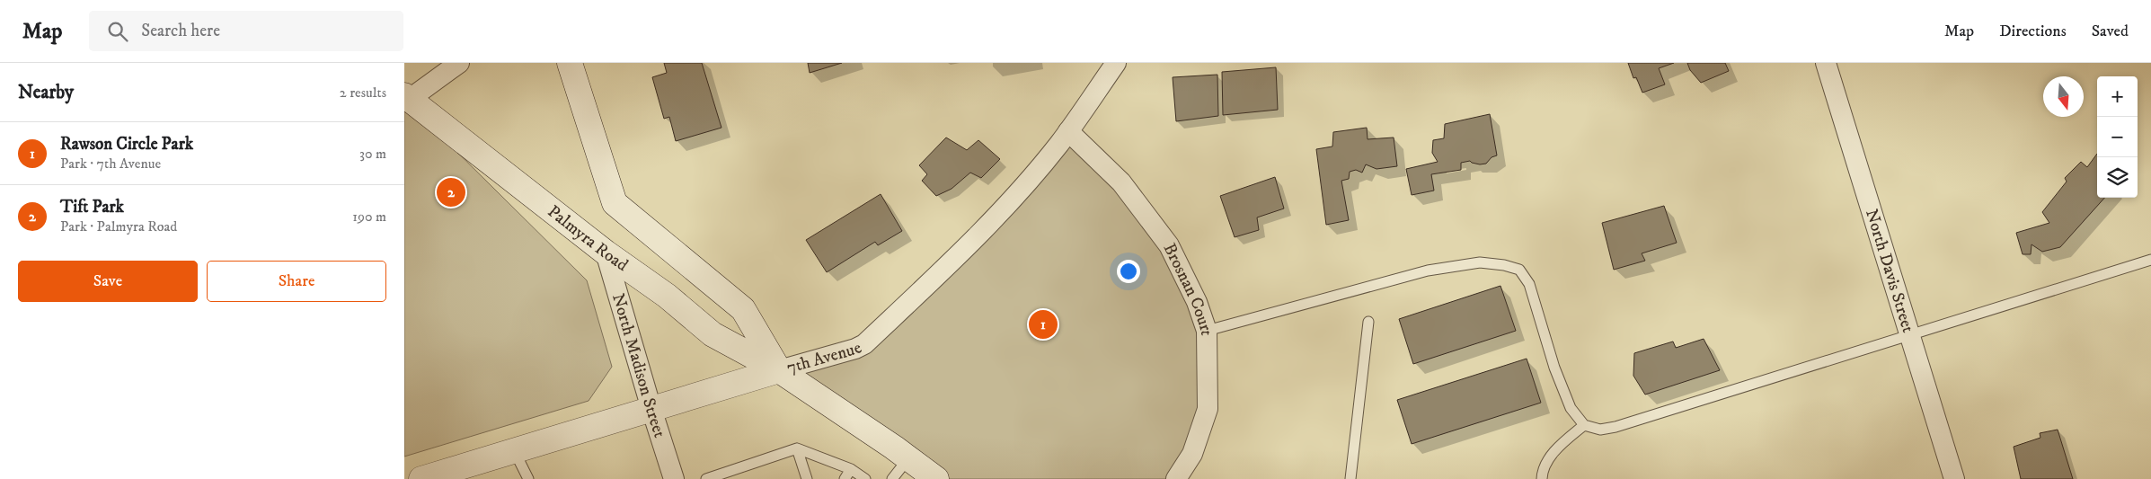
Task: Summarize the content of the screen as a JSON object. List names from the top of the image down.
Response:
{
  "streets": {
    "main road": ["Palmyra Road", "7th Avenue"],
    "street": ["North Davis Street", "Brosnan Court", "North Madison Street"]
  },
  "crossings": [
    ["Palmyra Road", "7th Avenue"],
    ["Palmyra Road", "North Madison Street"],
    ["Brosnan Court", "7th Avenue"],
    ["7th Avenue", "North Madison Street"]
  ],
  "north": "bottom",
  "page": {
    "header": "Map",
    "search": "Search here",
    "nav": ["Map", "Directions", "Saved"],
    "heading": ["Nearby", "2 results"],
    "map_buttons": ["+", "−"],
    "list": [
      {
        "mark": "1",
        "name": "Rawson Circle Park",
        "note": "Park · 7th Avenue",
        "value": "30 m"
      },
      {
        "mark": "2",
        "name": "Tift Park",
        "note": "Park · Palmyra Road",
        "value": "190 m"
      }
    ],
    "pins": ["2", "1"],
    "buttons": ["Save", "Share"]
  }
}
